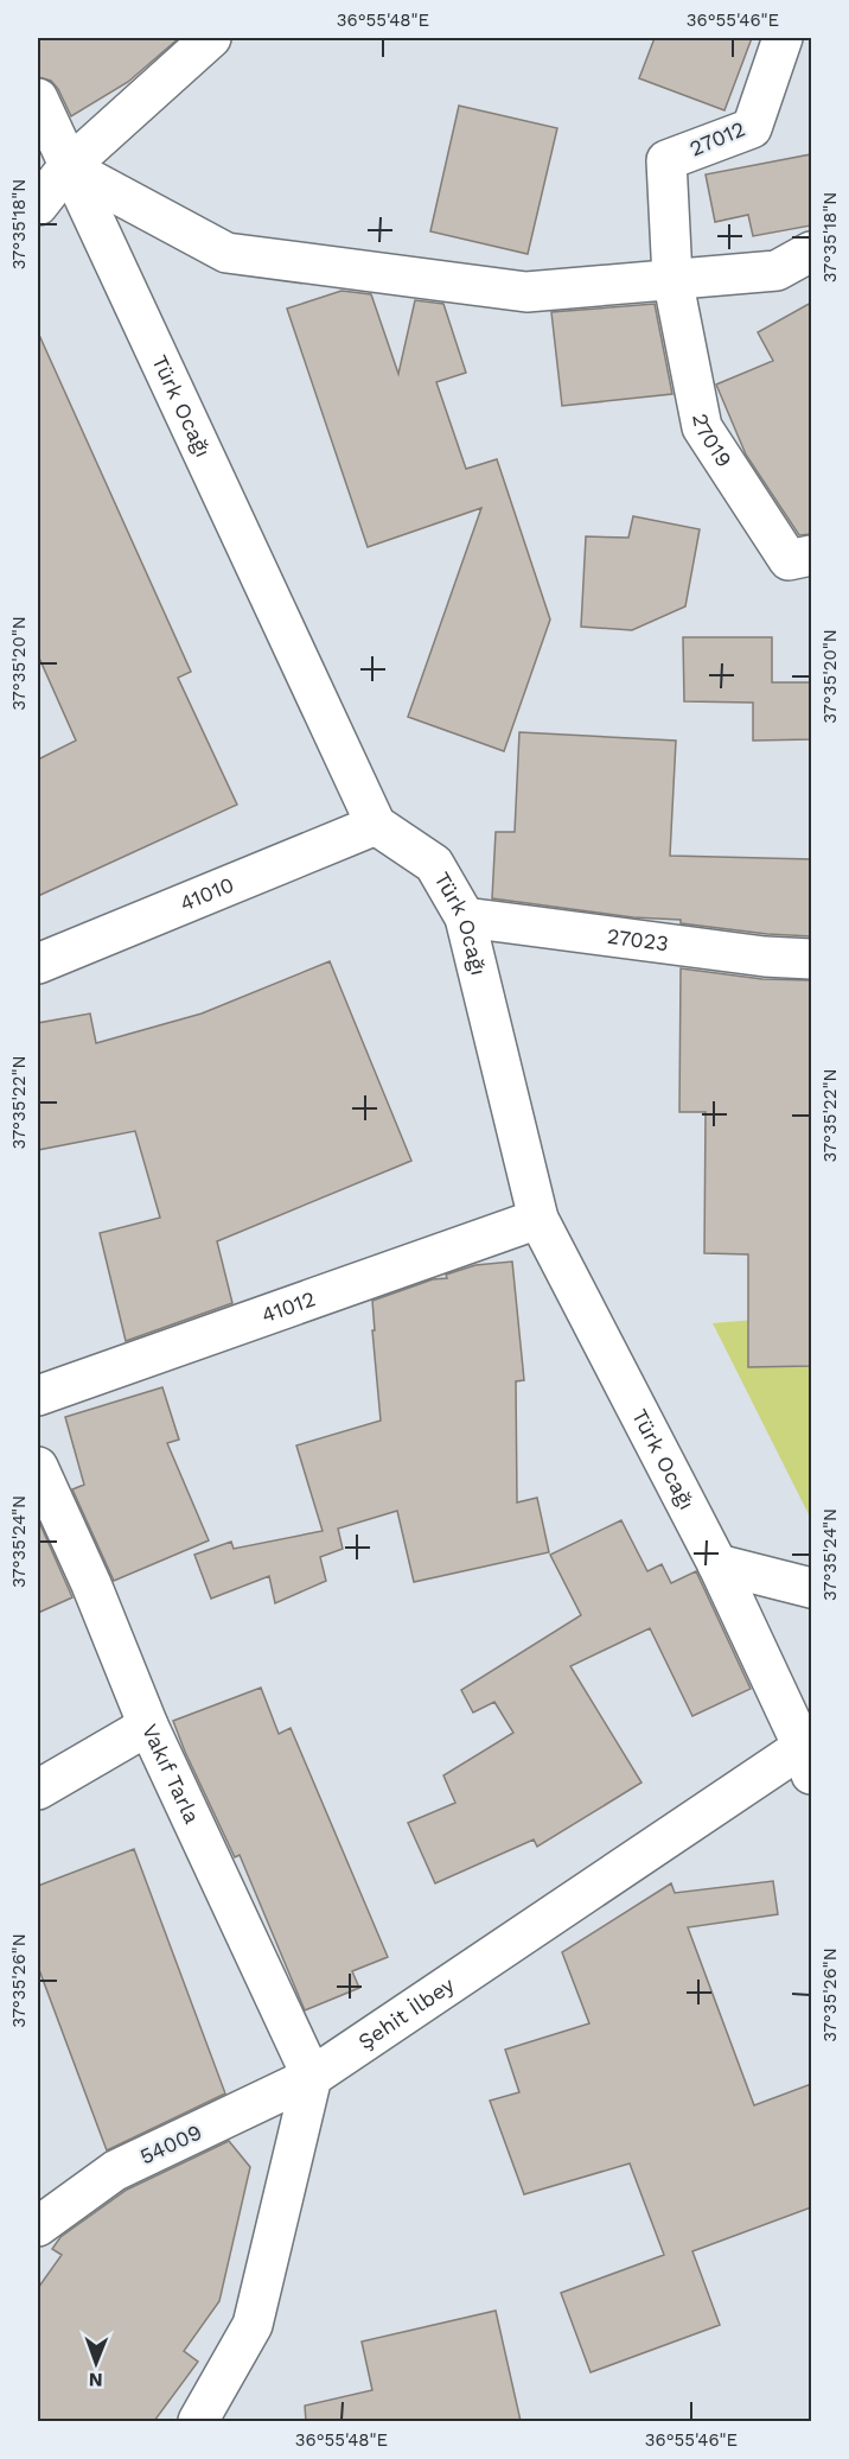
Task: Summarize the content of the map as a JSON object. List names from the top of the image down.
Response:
{
  "streets": {
    "street": [
      "27012",
      "Türk Ocağı",
      "27019",
      "41010",
      "27023",
      "41012",
      "Vakıf Tarla",
      "Şehit İlbey",
      "54009"
    ]
  },
  "crossings": [
    ["27012", "27019"],
    ["Türk Ocağı", "41010"],
    ["Türk Ocağı", "27023"],
    ["Türk Ocağı", "41012"],
    ["Türk Ocağı", "Şehit İlbey"],
    ["Vakıf Tarla", "Şehit İlbey"],
    ["Vakıf Tarla", "54009"],
    ["Şehit İlbey", "54009"]
  ],
  "north": "bottom",
  "coordinates": [
    "36°55'48\"E",
    "36°55'46\"E",
    "37°35'18\"N",
    "37°35'20\"N",
    "37°35'22\"N",
    "37°35'24\"N",
    "37°35'26\"N"
  ]
}
